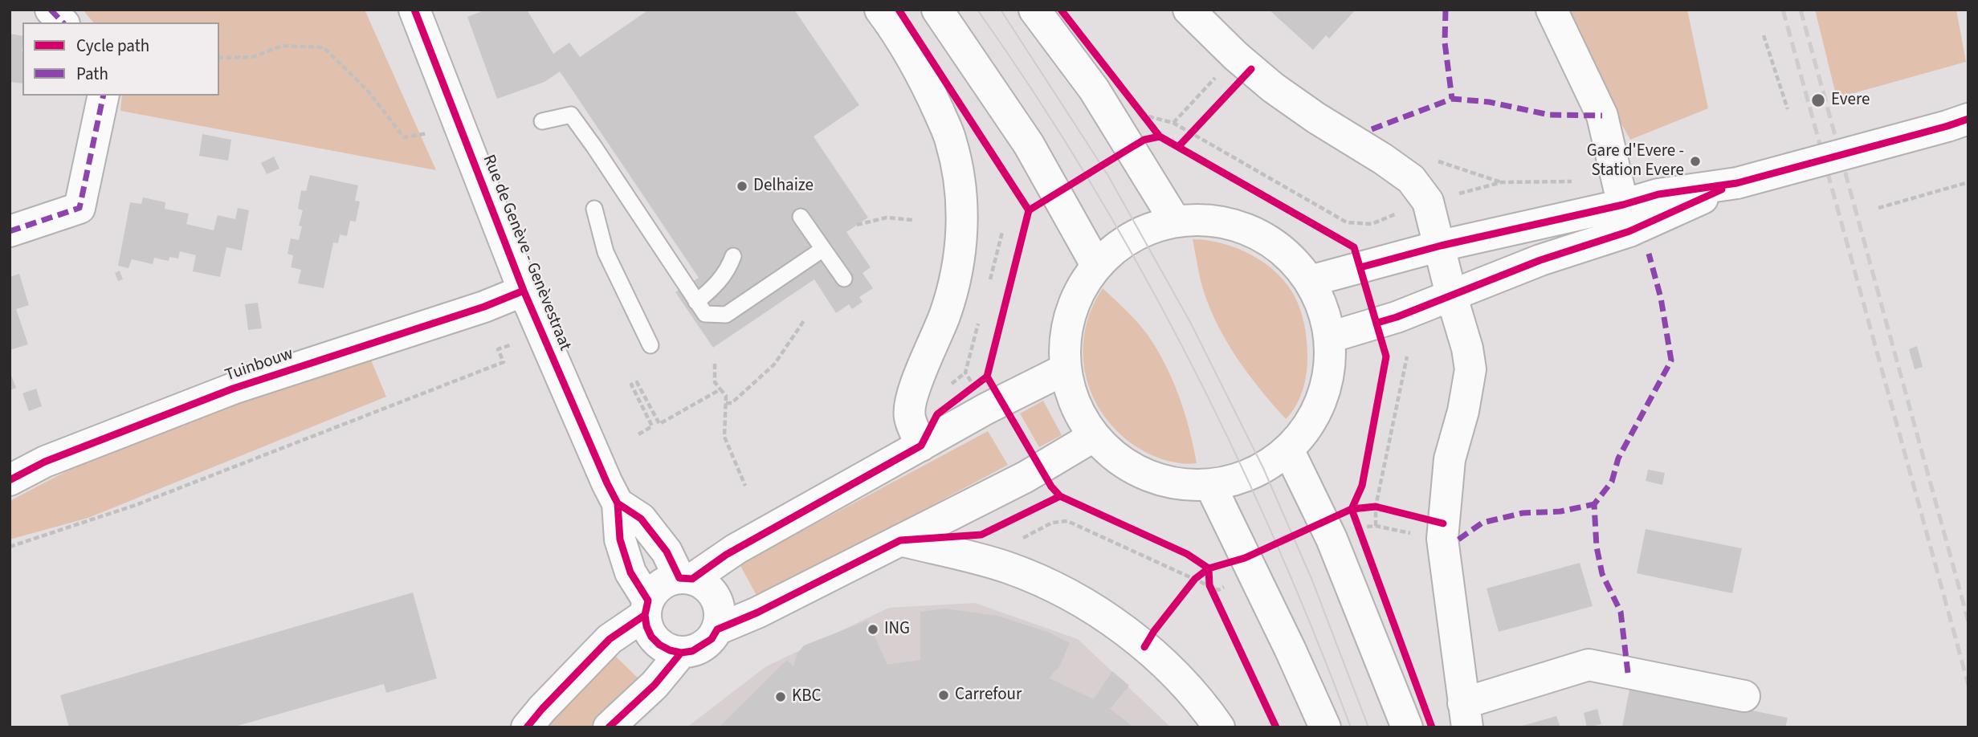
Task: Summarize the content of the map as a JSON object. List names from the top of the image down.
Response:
{
  "streets": {
    "street": ["Rue de Genève - Genèvestraat", "Tuinbouw"]
  },
  "crossings": [
    ["Rue de Genève - Genèvestraat", "Tuinbouw"]
  ],
  "places": [
    "Evere",
    "Gare d'Evere - Station Evere",
    "Delhaize",
    "ING",
    "Carrefour",
    "KBC"
  ],
  "legend": ["Cycle path", "Path"]
}
